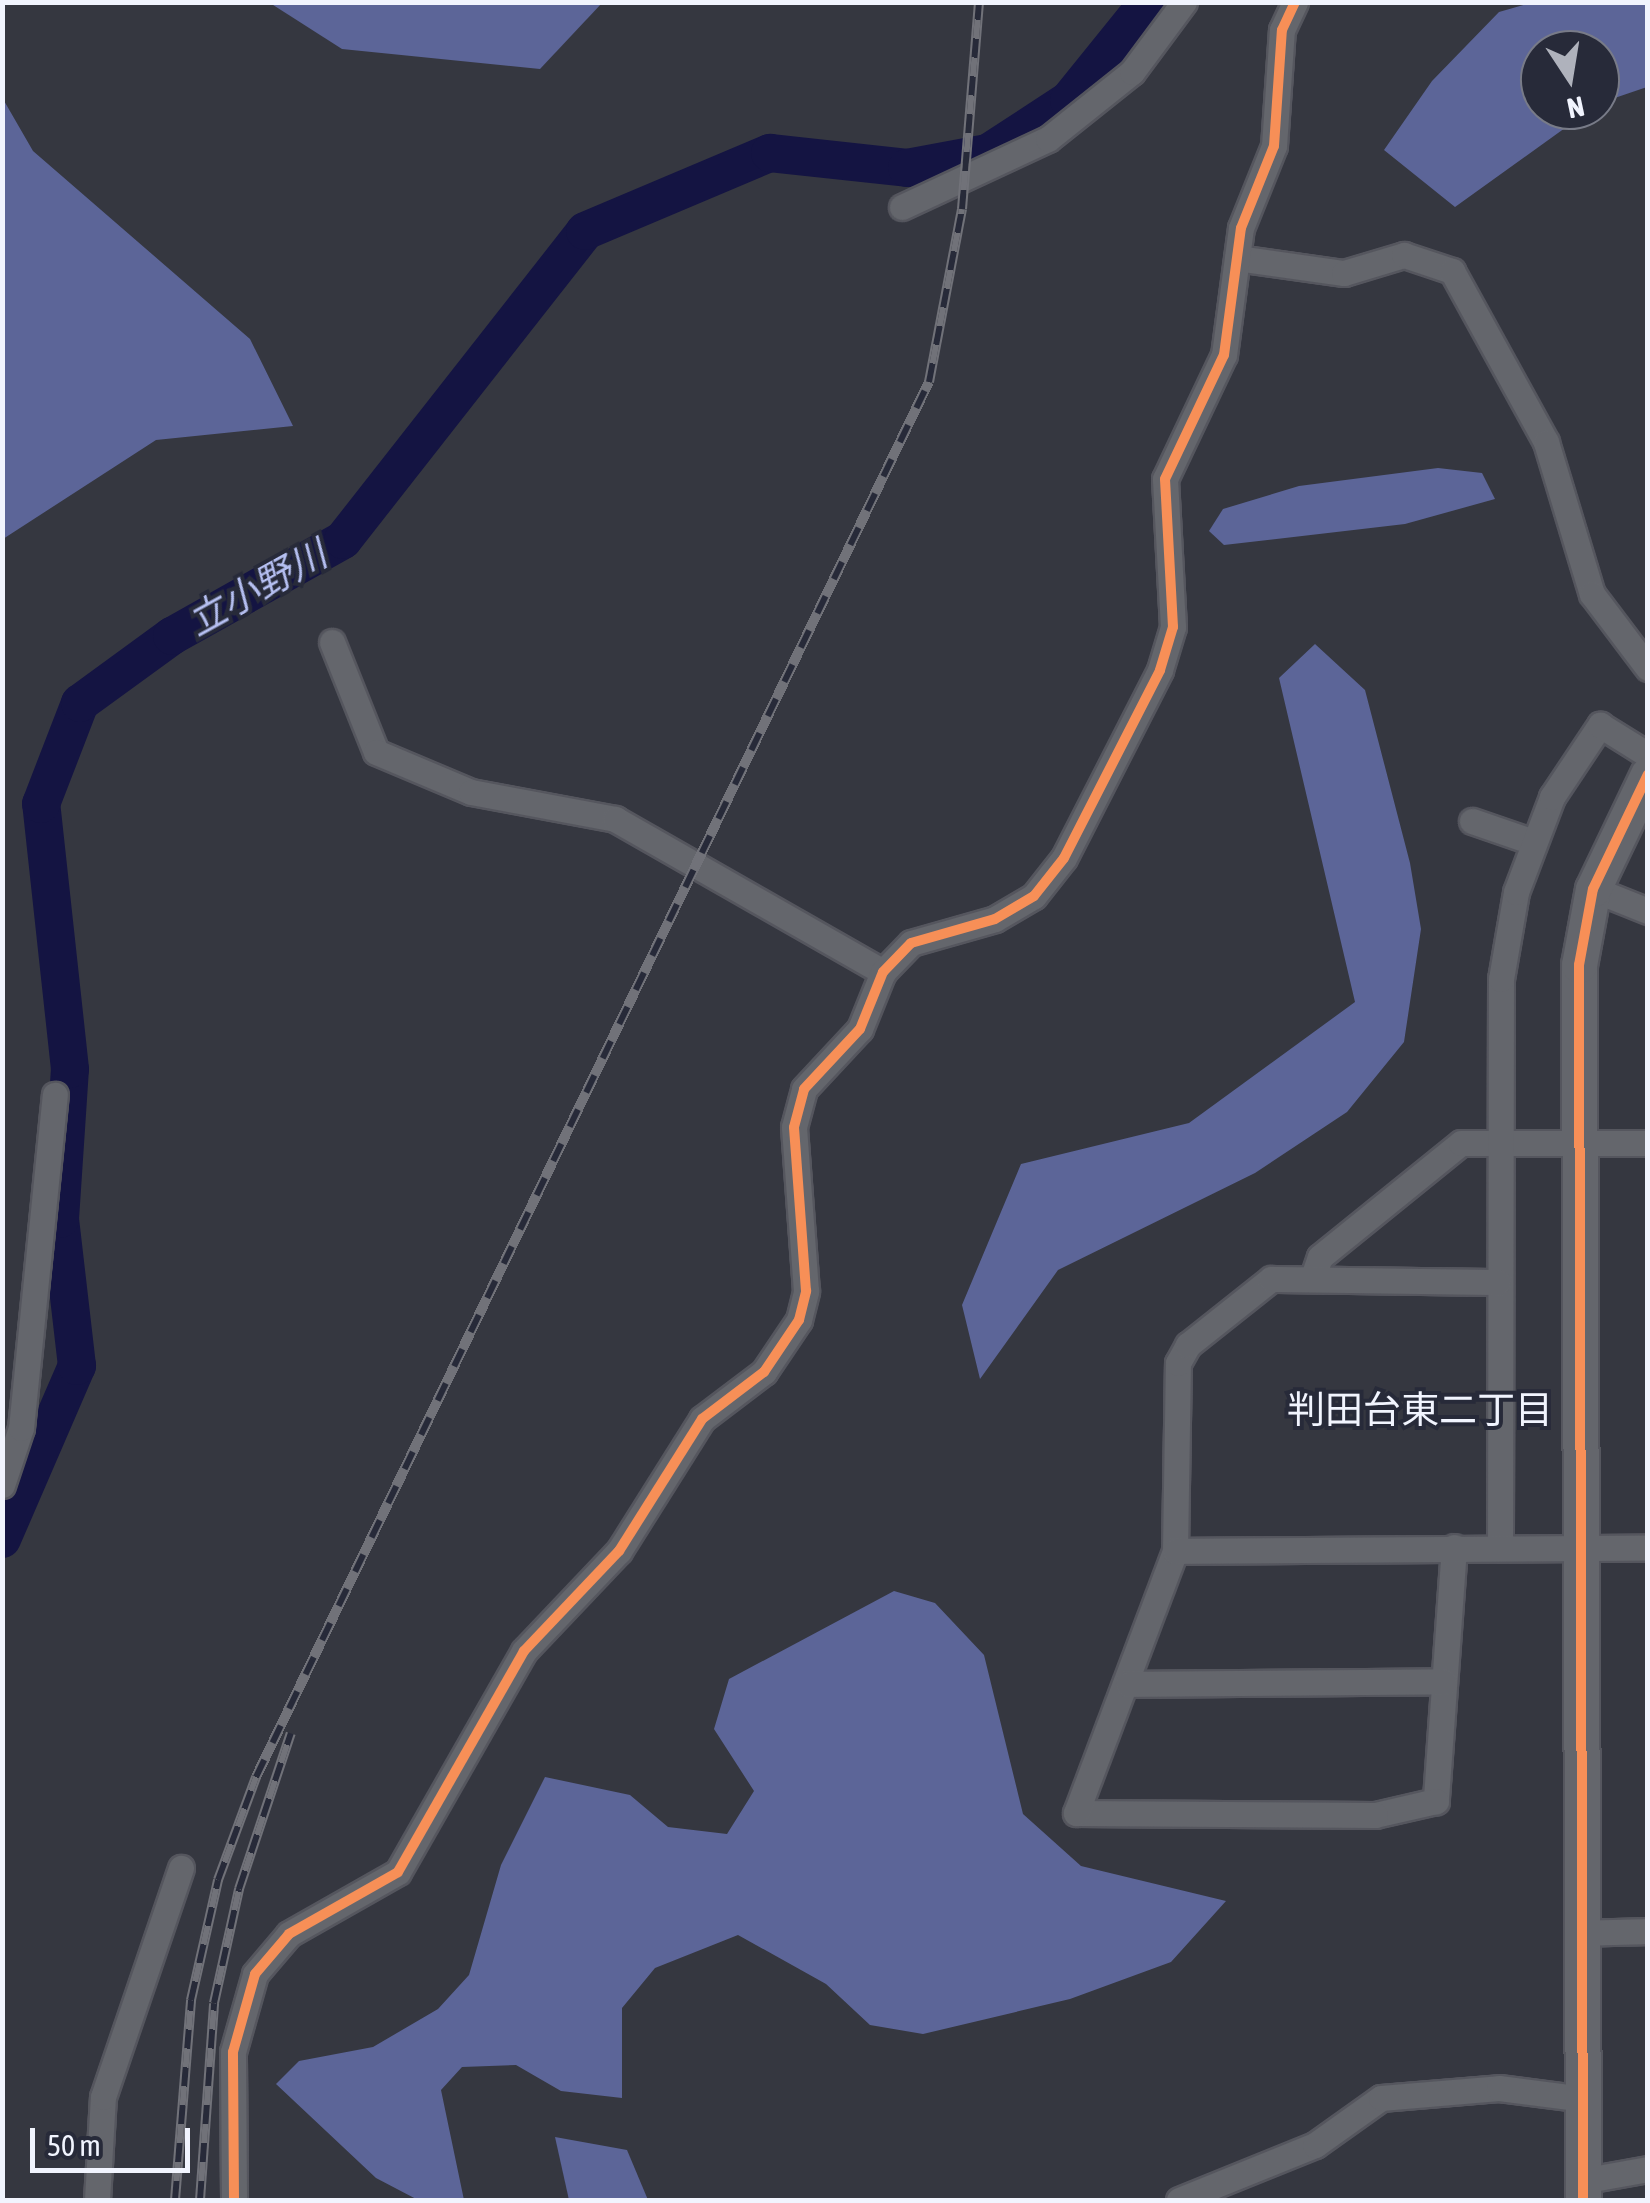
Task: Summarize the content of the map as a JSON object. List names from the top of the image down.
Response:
{
  "districts": ["判田台東二丁目"],
  "water": ["立小野川"],
  "scale_bar": "50 m",
  "north": "bottom"
}
